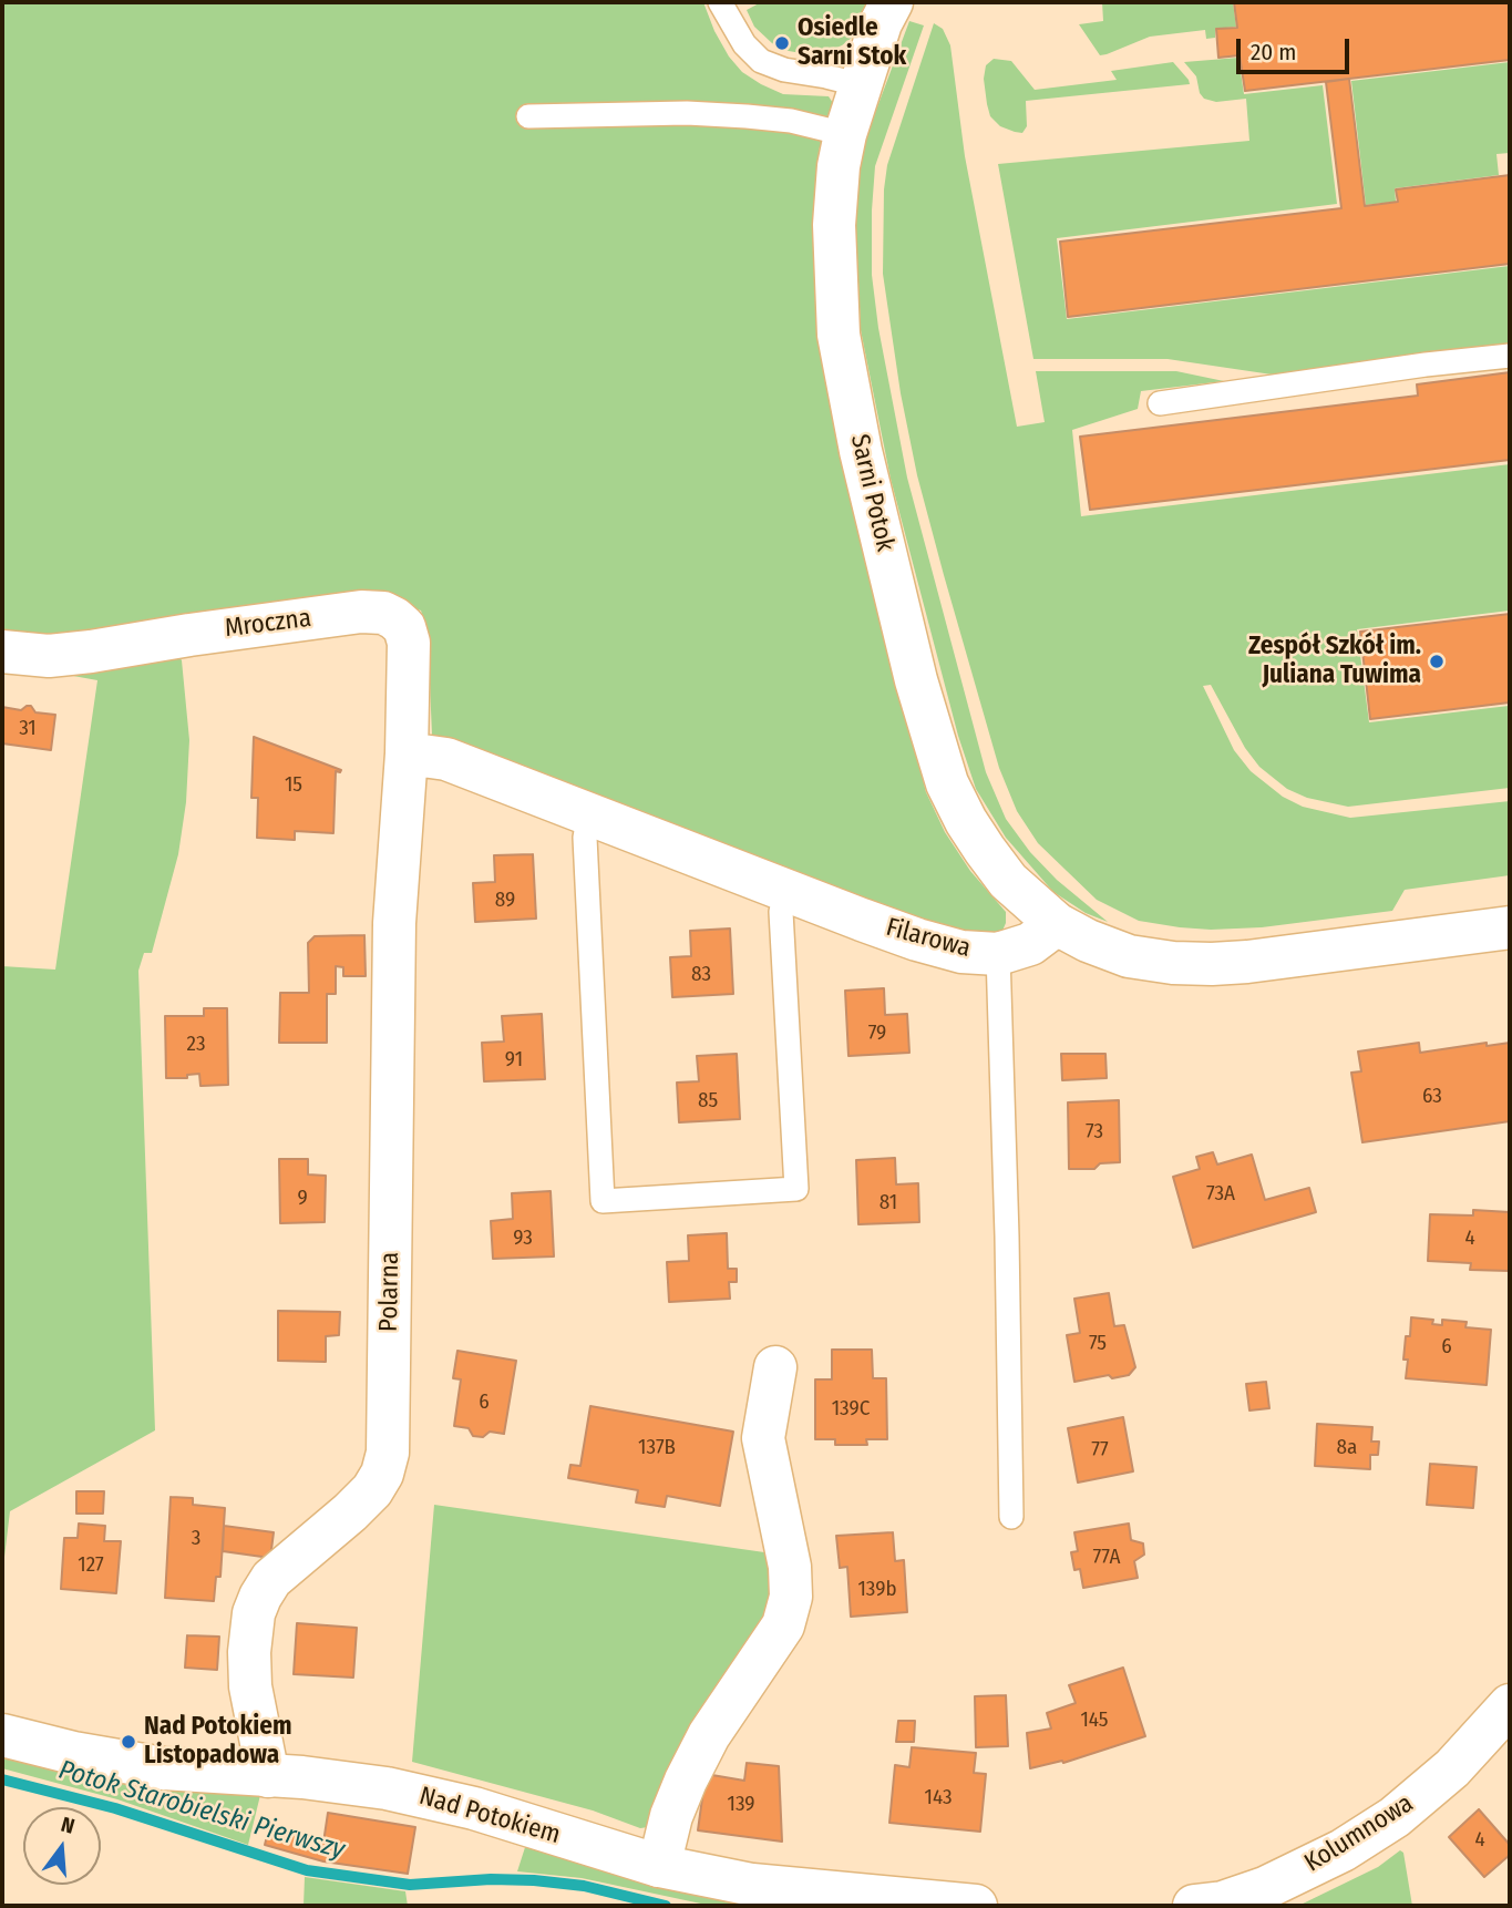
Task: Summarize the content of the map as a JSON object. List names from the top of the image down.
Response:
{
  "streets": {
    "street": [
      "Sarni Potok",
      "Mroczna",
      "Filarowa",
      "Polarna",
      "Nad Potokiem",
      "Kolumnowa"
    ]
  },
  "crossings": [
    ["Sarni Potok", "Filarowa"],
    ["Mroczna", "Filarowa"],
    ["Mroczna", "Polarna"],
    ["Filarowa", "Polarna"],
    ["Polarna", "Nad Potokiem"]
  ],
  "water": ["Potok Starobielski Pierwszy"],
  "places": ["Osiedle Sarni Stok", "Zespół Szkół im. Juliana Tuwima", "Nad Potokiem Listopadowa"],
  "house_numbers": [
    "31",
    "15",
    "89",
    "83",
    "79",
    "23",
    "91",
    "63",
    "85",
    "73",
    "73A",
    "9",
    "81",
    "93",
    "4",
    "75",
    "6",
    "6",
    "139C",
    "137B",
    "8a",
    "77",
    "3",
    "77A",
    "127",
    "139b",
    "145",
    "143",
    "139",
    "4"
  ],
  "scale_bar": "20 m",
  "north": "top"
}
